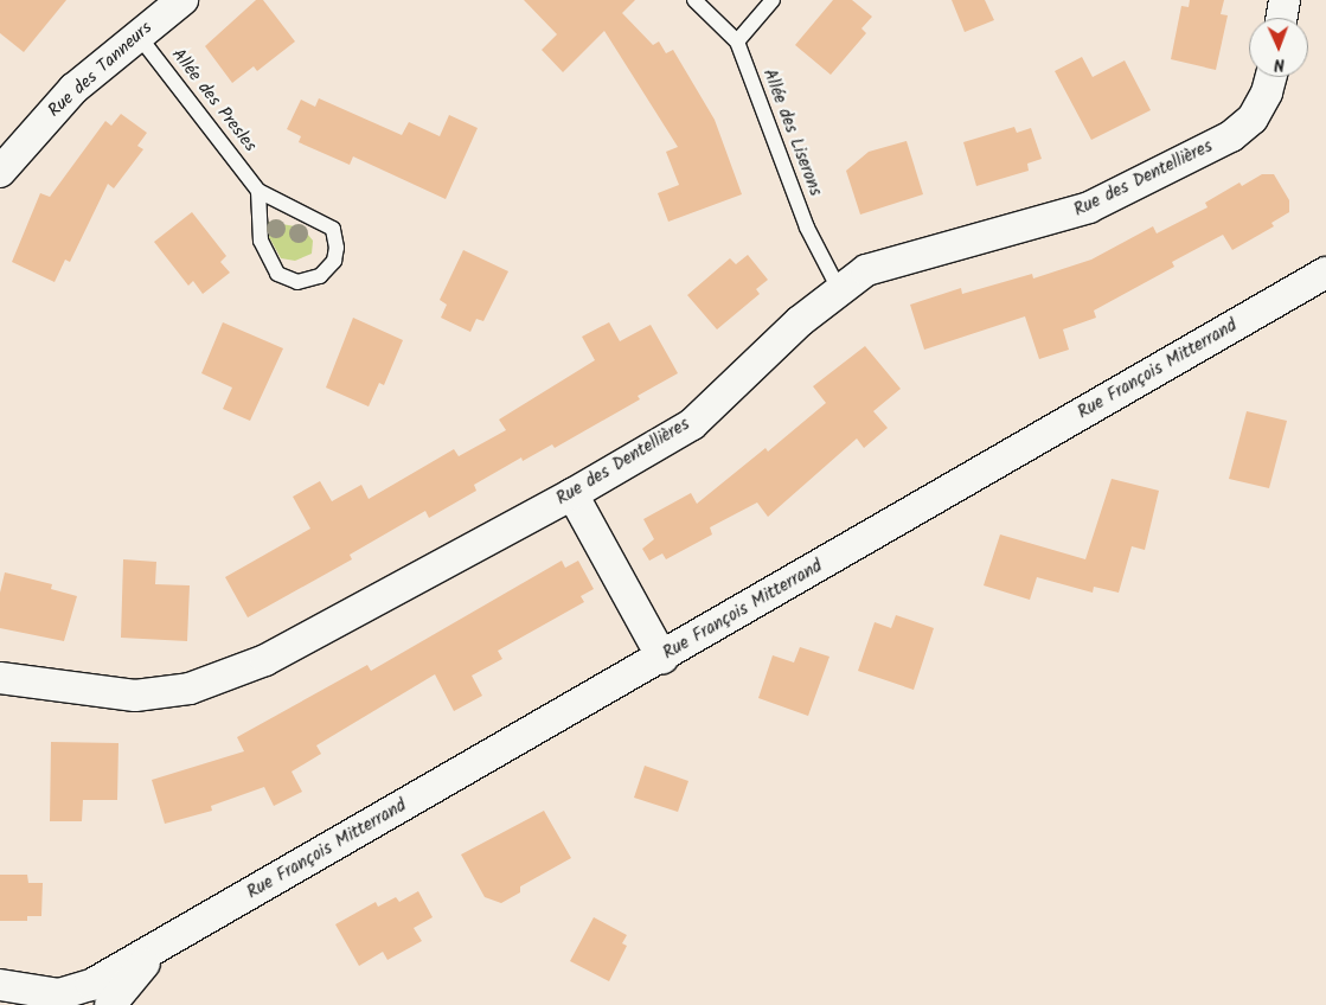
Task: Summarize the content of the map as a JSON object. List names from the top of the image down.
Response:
{
  "streets": {
    "street": ["Rue des Tanneurs", "Rue des Dentellières", "Rue François Mitterrand"],
    "lane": ["Allée des Presles", "Allée des Liserons"]
  },
  "crossings": [
    ["Rue des Tanneurs", "Allée des Presles"],
    ["Allée des Liserons", "Rue des Dentellières"]
  ],
  "north": "bottom"
}
